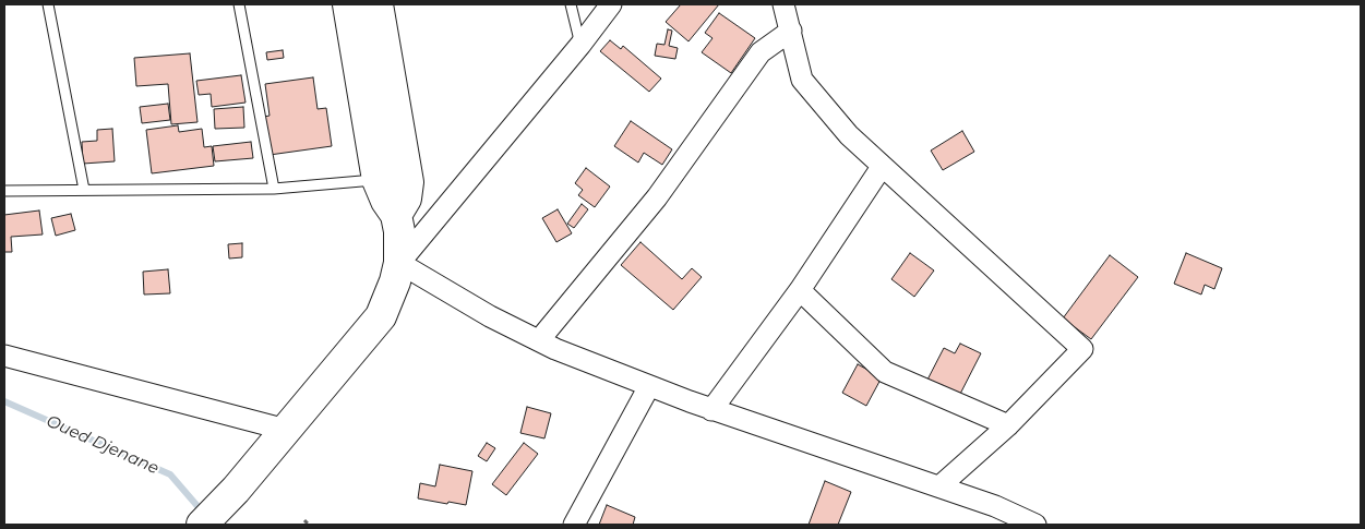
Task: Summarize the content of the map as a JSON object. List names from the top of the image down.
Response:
{
  "water": ["Oued Djenane"]
}
